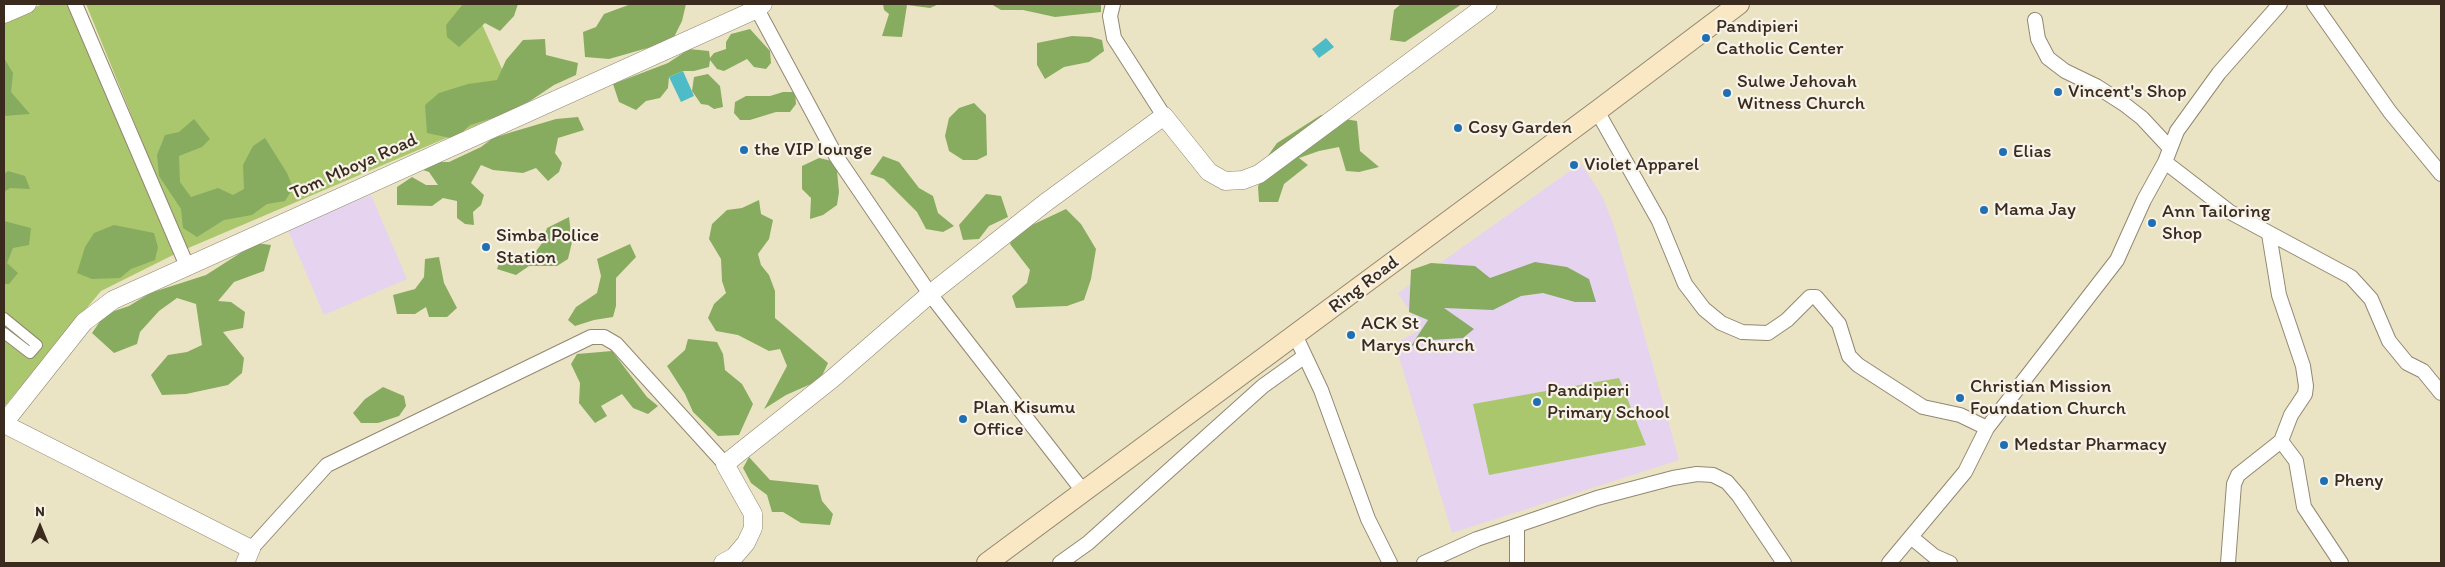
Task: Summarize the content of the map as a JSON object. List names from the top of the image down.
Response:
{
  "streets": {
    "main road": ["Ring Road"],
    "street": ["Tom Mboya Road"]
  },
  "places": [
    "Pandipieri Catholic Center",
    "Vincent's Shop",
    "Sulwe Jehovah Witness Church",
    "Cosy Garden",
    "the VIP lounge",
    "Elias",
    "Violet Apparel",
    "Mama Jay",
    "Ann Tailoring Shop",
    "Simba Police Station",
    "ACK St Marys Church",
    "Christian Mission Foundation Church",
    "Pandipieri Primary School",
    "Plan Kisumu Office",
    "Medstar Pharmacy",
    "Pheny"
  ],
  "north": "top"
}
